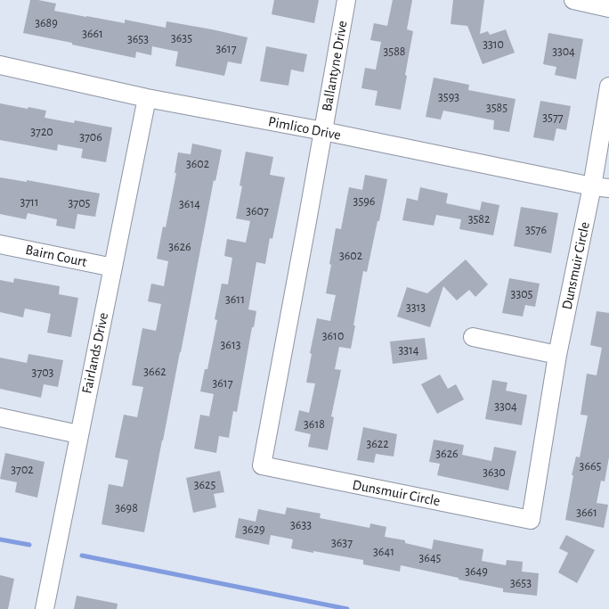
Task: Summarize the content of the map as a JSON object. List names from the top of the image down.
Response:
{
  "streets": {
    "street": [
      "Ballantyne Drive",
      "Pimlico Drive",
      "Bairn Court",
      "Dunsmuir Circle",
      "Fairlands Drive"
    ]
  },
  "crossings": [
    ["Ballantyne Drive", "Pimlico Drive"],
    ["Ballantyne Drive", "Dunsmuir Circle"],
    ["Pimlico Drive", "Dunsmuir Circle"],
    ["Pimlico Drive", "Fairlands Drive"],
    ["Bairn Court", "Fairlands Drive"]
  ],
  "house_numbers": [
    "3689",
    "3661",
    "3635",
    "3653",
    "3310",
    "3617",
    "3588",
    "3304",
    "3593",
    "3585",
    "3577",
    "3720",
    "3706",
    "3602",
    "3596",
    "3711",
    "3705",
    "3614",
    "3607",
    "3582",
    "3576",
    "3626",
    "3602",
    "3305",
    "3611",
    "3313",
    "3610",
    "3613",
    "3314",
    "3662",
    "3703",
    "3617",
    "3304",
    "3618",
    "3622",
    "3626",
    "3665",
    "3702",
    "3630",
    "3625",
    "3698",
    "3661",
    "3633",
    "3629",
    "3637",
    "3641",
    "3645",
    "3649",
    "3653"
  ]
}
